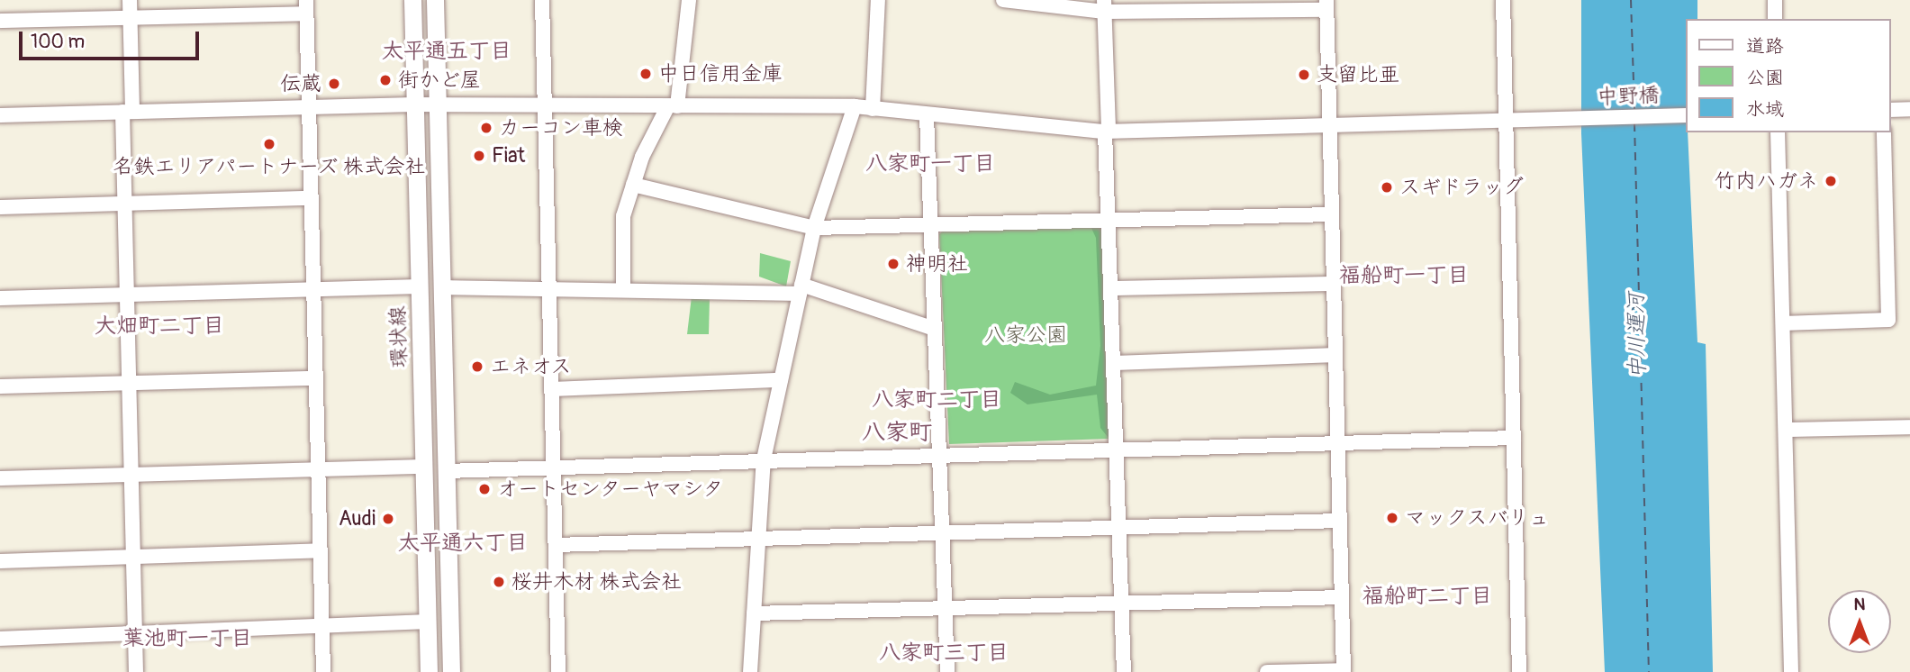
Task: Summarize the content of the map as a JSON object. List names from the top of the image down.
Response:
{
  "streets": {
    "main road": ["環状線"],
    "street": ["中野橋"]
  },
  "crossings": [
    ["中野橋", "環状線"]
  ],
  "districts": [
    "太平通五丁目",
    "八家町一丁目",
    "福船町一丁目",
    "大畑町二丁目",
    "八家町二丁目",
    "八家町",
    "太平通六丁目",
    "福船町二丁目",
    "葉池町一丁目",
    "八家町三丁目"
  ],
  "water": ["中川運河"],
  "parks": ["八家公園"],
  "places": [
    "中日信用金庫",
    "支留比亜",
    "街かど屋",
    "伝蔵",
    "カーコン車検",
    "名鉄エリアパートナーズ 株式会社",
    "Fiat",
    "竹内ハガネ",
    "スギドラッグ",
    "神明社",
    "エネオス",
    "オートセンターヤマシタ",
    "マックスバリュ",
    "Audi",
    "桜井木材 株式会社"
  ],
  "legend": ["道路", "公園", "水域"],
  "scale_bar": "100 m",
  "north": "top"
}
